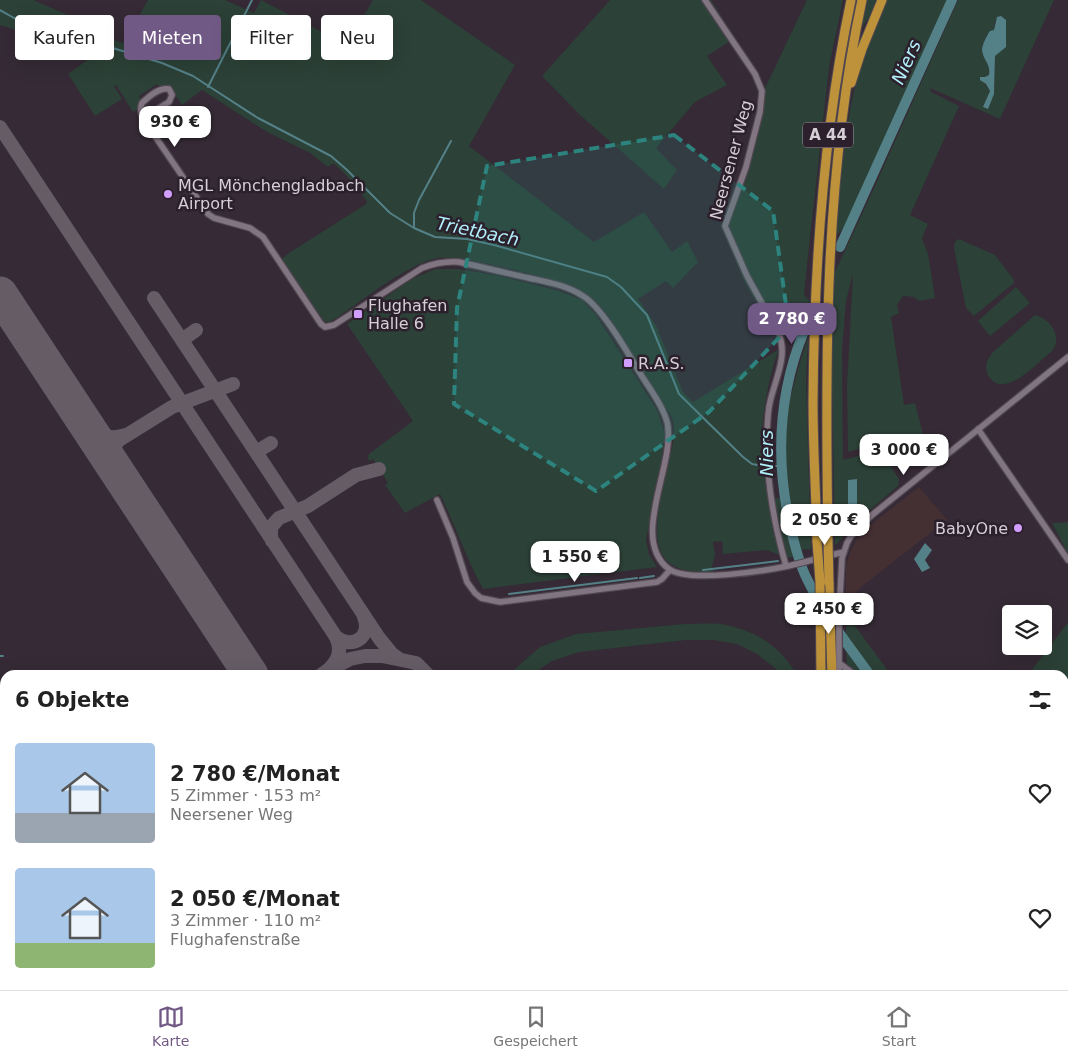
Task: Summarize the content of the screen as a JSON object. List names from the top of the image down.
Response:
{
  "streets": {
    "highway": ["A 44"],
    "street": ["Neersener Weg"]
  },
  "water": ["Niers", "Trietbach"],
  "places": {
    "other": ["MGL Mönchengladbach Airport", "BabyOne"],
    "transit": ["Flughafen Halle 6", "R.A.S."]
  },
  "page": {
    "chip": [
      "Kaufen",
      "Mieten",
      "Filter",
      "Neu"
    ],
    "price": [
      "930 €",
      "2 780 €",
      "3 000 €",
      "2 050 €",
      "1 550 €",
      "2 450 €"
    ],
    "heading": "6 Objekte",
    "list": [
      {
        "name": "2 780 €/Monat",
        "note": "5 Zimmer · 153 m² · Neersener Weg"
      },
      {
        "name": "2 050 €/Monat",
        "note": "3 Zimmer · 110 m² · Flughafenstraße"
      }
    ],
    "tabs": ["Karte", "Gespeichert", "Start"]
  }
}
